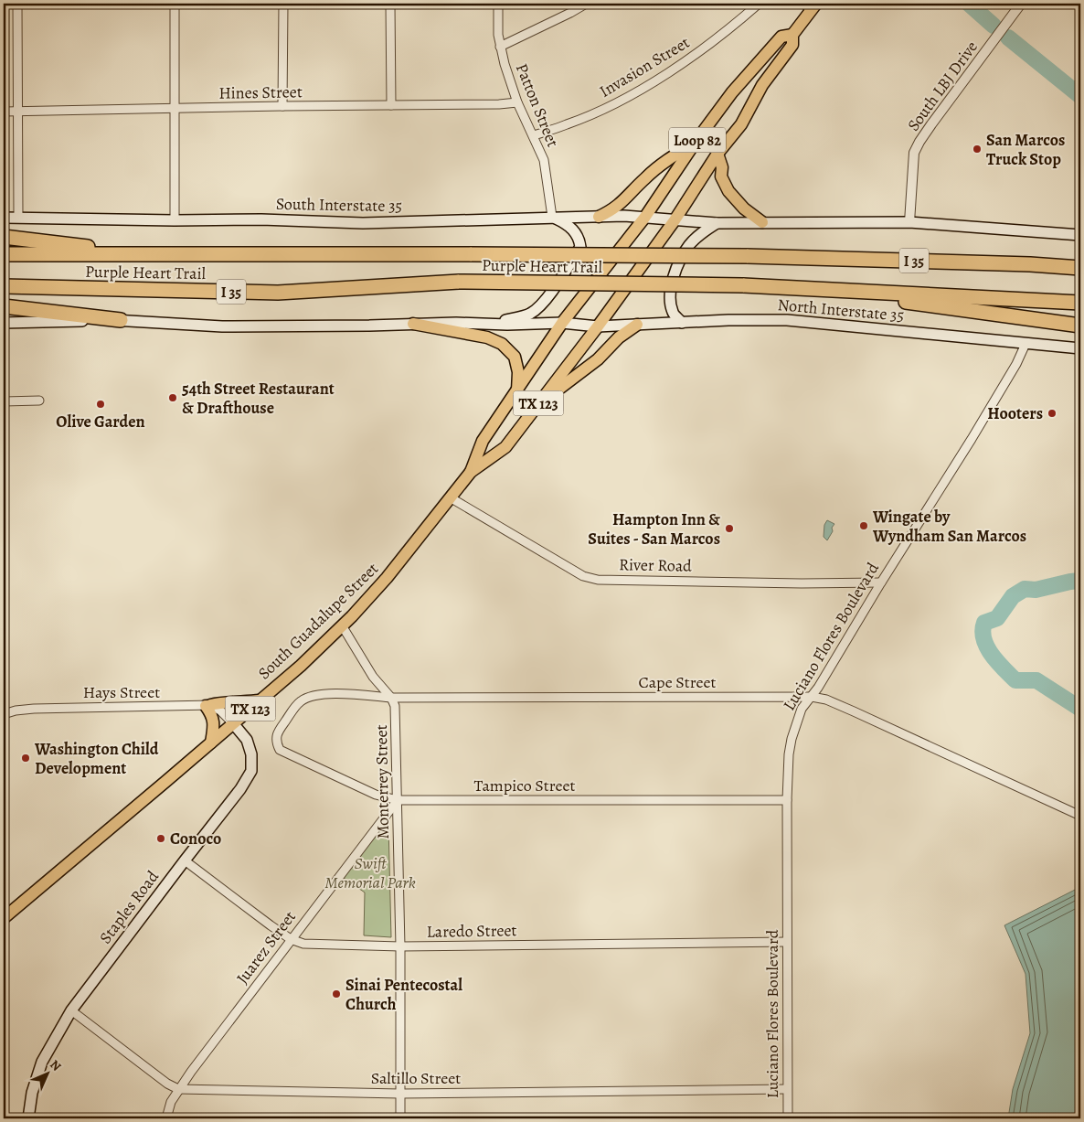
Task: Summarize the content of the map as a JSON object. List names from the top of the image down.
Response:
{
  "streets": {
    "highway": ["I 35", "Purple Heart Trail"],
    "main road": [
      "Loop 82",
      "South Interstate 35",
      "North Interstate 35",
      "TX 123",
      "South Guadalupe Street",
      "Staples Road"
    ],
    "street": [
      "Invasion Street",
      "South LBJ Drive",
      "Hines Street",
      "Patton Street",
      "River Road",
      "Luciano Flores Boulevard",
      "Cape Street",
      "Hays Street",
      "Monterrey Street",
      "Tampico Street",
      "Laredo Street",
      "Juarez Street",
      "Saltillo Street"
    ]
  },
  "crossings": [
    ["Invasion Street", "Patton Street"],
    ["Hines Street", "Patton Street"],
    ["Patton Street", "South Interstate 35"],
    ["South Interstate 35", "South Guadalupe Street"],
    ["North Interstate 35", "South Guadalupe Street"],
    ["North Interstate 35", "Luciano Flores Boulevard"],
    ["River Road", "South Guadalupe Street"],
    ["River Road", "Luciano Flores Boulevard"],
    ["South Guadalupe Street", "Staples Road"],
    ["Luciano Flores Boulevard", "Cape Street"],
    ["Luciano Flores Boulevard", "Tampico Street"],
    ["Luciano Flores Boulevard", "Laredo Street"],
    ["Luciano Flores Boulevard", "Saltillo Street"],
    ["Cape Street", "Monterrey Street"],
    ["Cape Street", "Tampico Street"],
    ["Monterrey Street", "Tampico Street"],
    ["Monterrey Street", "Laredo Street"],
    ["Monterrey Street", "Juarez Street"],
    ["Monterrey Street", "Saltillo Street"],
    ["Tampico Street", "Juarez Street"],
    ["Staples Road", "Laredo Street"],
    ["Staples Road", "Saltillo Street"],
    ["Laredo Street", "Juarez Street"],
    ["Juarez Street", "Saltillo Street"]
  ],
  "parks": ["Swift Memorial Park"],
  "places": [
    "San Marcos Truck Stop",
    "54th Street Restaurant & Drafthouse",
    "Olive Garden",
    "Hooters",
    "Wingate by Wyndham San Marcos",
    "Hampton Inn & Suites - San Marcos",
    "Washington Child Development",
    "Conoco",
    "Sinai Pentecostal Church"
  ],
  "north": "top right"
}
